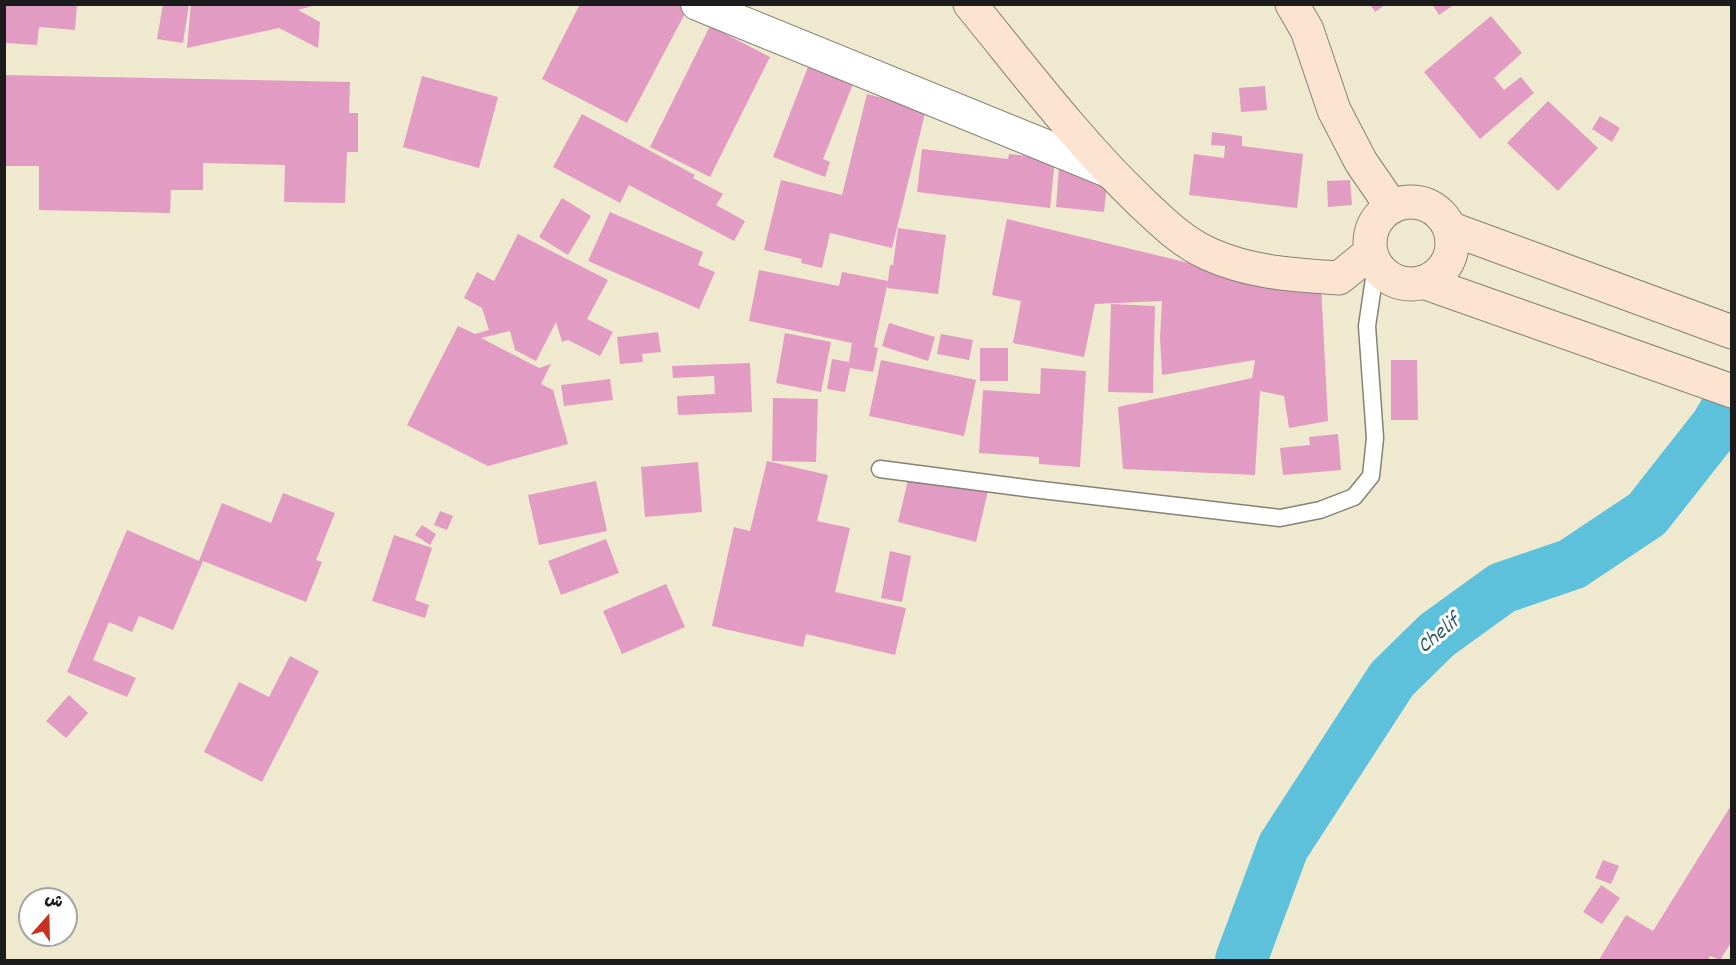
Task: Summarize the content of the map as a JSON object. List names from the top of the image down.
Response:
{
  "water": ["Chelif"],
  "north": "top"
}
